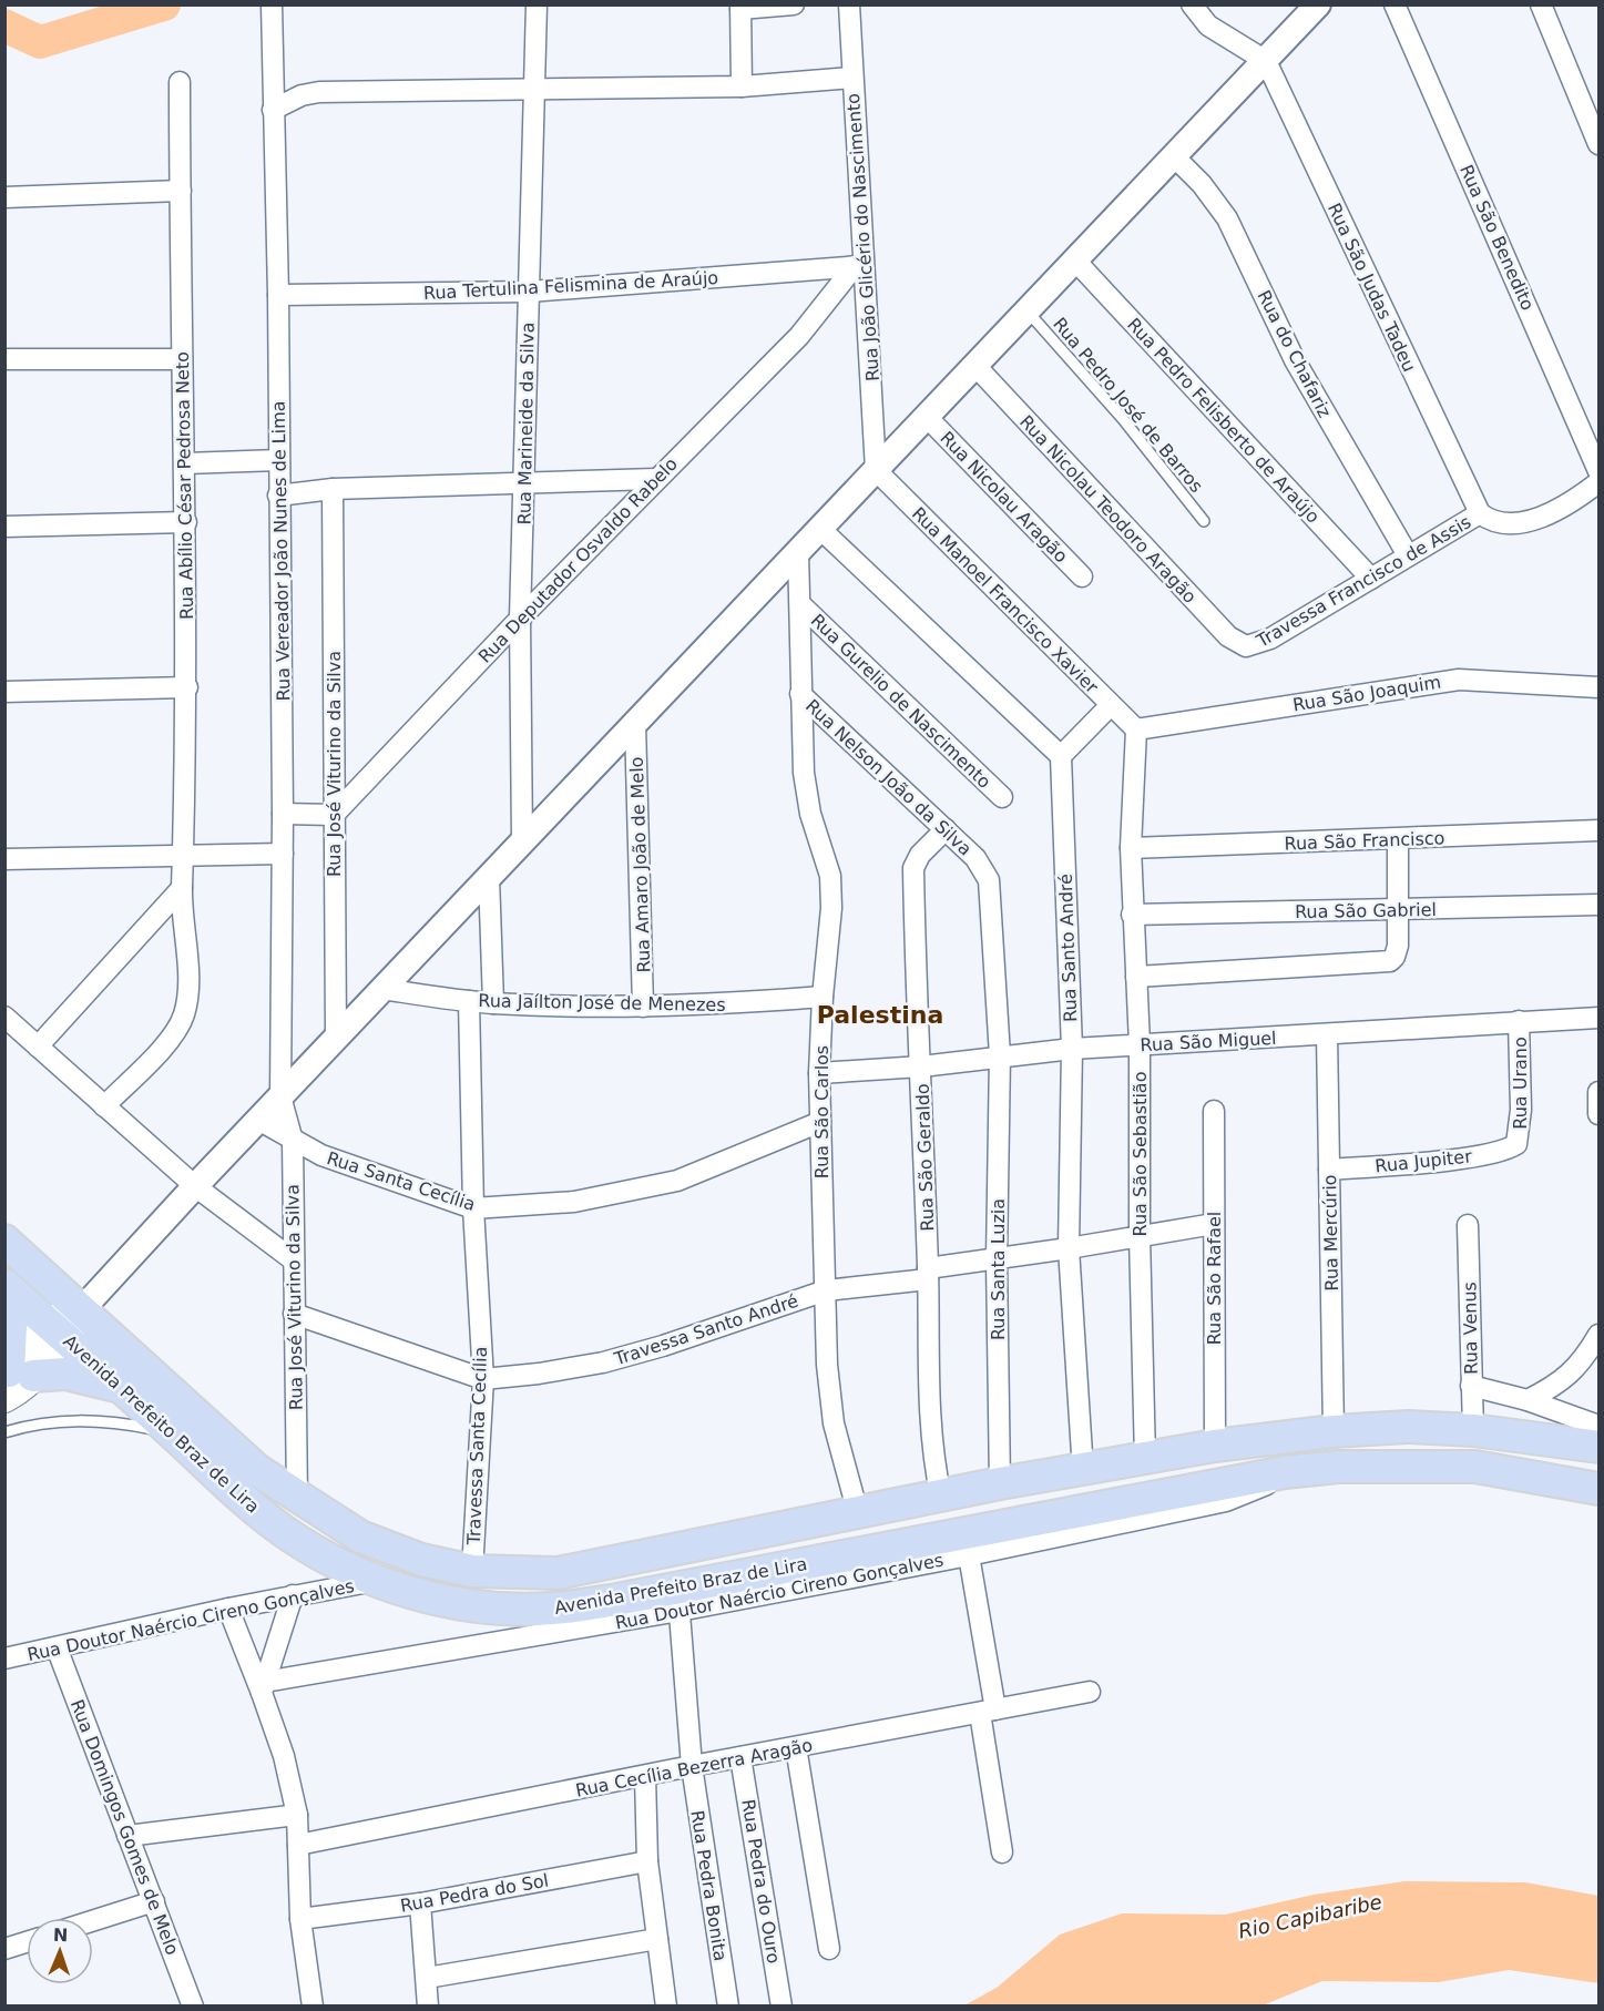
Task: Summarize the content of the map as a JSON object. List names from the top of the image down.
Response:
{
  "streets": {
    "main road": ["Avenida Prefeito Braz de Lira"],
    "street": [
      "Rua João Glicério do Nascimento",
      "Rua São Benedito",
      "Rua Tertulina Felismina de Araújo",
      "Rua São Judas Tadeu",
      "Rua do Chafariz",
      "Rua Pedro Felisberto de Araújo",
      "Rua Marineide da Silva",
      "Rua Abílio César Pedrosa Neto",
      "Rua Nicolau Aragão",
      "Rua Nicolau Teodoro Aragão",
      "Rua Vereador João Nunes de Lima",
      "Rua Deputador Osvaldo Rabelo",
      "Travessa Francisco de Assis",
      "Rua Manoel Francisco Xavier",
      "Rua São Joaquim",
      "Rua Gurelio de Nascimento",
      "Rua José Viturino da Silva",
      "Rua Nelson João da Silva",
      "Rua São Francisco",
      "Rua Amaro João de Melo",
      "Rua São Gabriel",
      "Rua Santo André",
      "Rua Jaílton José de Menezes",
      "Rua São Miguel",
      "Rua Urano",
      "Rua São Carlos",
      "Rua São Sebastião",
      "Rua São Geraldo",
      "Rua Jupiter",
      "Rua Santa Cecília",
      "Rua Mercúrio",
      "Rua Santa Luzia",
      "Rua São Rafael",
      "Rua Venus",
      "Travessa Santo André",
      "Travessa Santa Cecília",
      "Rua Doutor Naércio Cireno Gonçalves",
      "Rua Cecília Bezerra Aragão",
      "Rua Domingos Gomes de Melo",
      "Rua Pedra do Ouro",
      "Rua Pedra Bonita",
      "Rua Pedra do Sol"
    ],
    "lane": ["Rua Pedro José de Barros"]
  },
  "crossings": [
    ["Rua João Glicério do Nascimento", "Rua Tertulina Felismina de Araújo"],
    ["Rua João Glicério do Nascimento", "Rua Deputador Osvaldo Rabelo"],
    ["Rua João Glicério do Nascimento", "Rua Manoel Francisco Xavier"],
    ["Rua Tertulina Felismina de Araújo", "Rua Marineide da Silva"],
    ["Rua Tertulina Felismina de Araújo", "Rua Vereador João Nunes de Lima"],
    ["Rua Tertulina Felismina de Araújo", "Rua Deputador Osvaldo Rabelo"],
    ["Rua São Judas Tadeu", "Travessa Francisco de Assis"],
    ["Rua do Chafariz", "Travessa Francisco de Assis"],
    ["Rua Pedro Felisberto de Araújo", "Travessa Francisco de Assis"],
    ["Rua Marineide da Silva", "Rua Deputador Osvaldo Rabelo"],
    ["Rua Nicolau Teodoro Aragão", "Travessa Francisco de Assis"],
    ["Rua Vereador João Nunes de Lima", "Rua José Viturino da Silva"],
    ["Rua Deputador Osvaldo Rabelo", "Rua José Viturino da Silva"],
    ["Rua Manoel Francisco Xavier", "Rua São Joaquim"],
    ["Rua Manoel Francisco Xavier", "Rua São Sebastião"],
    ["Rua São Joaquim", "Rua São Sebastião"],
    ["Rua Gurelio de Nascimento", "Rua São Carlos"],
    ["Rua José Viturino da Silva", "Rua Santa Cecília"],
    ["Rua José Viturino da Silva", "Travessa Santo André"],
    ["Rua José Viturino da Silva", "Avenida Prefeito Braz de Lira"],
    ["Rua Nelson João da Silva", "Rua São Miguel"],
    ["Rua Nelson João da Silva", "Rua São Carlos"],
    ["Rua Nelson João da Silva", "Rua São Geraldo"],
    ["Rua Nelson João da Silva", "Rua Santa Luzia"],
    ["Rua São Francisco", "Rua São Sebastião"],
    ["Rua Amaro João de Melo", "Rua Jaílton José de Menezes"],
    ["Rua São Gabriel", "Rua São Sebastião"],
    ["Rua Santo André", "Rua São Miguel"],
    ["Rua Santo André", "Travessa Santo André"],
    ["Rua Santo André", "Avenida Prefeito Braz de Lira"],
    ["Rua Jaílton José de Menezes", "Rua São Carlos"],
    ["Rua Jaílton José de Menezes", "Travessa Santa Cecília"],
    ["Rua São Miguel", "Rua Urano"],
    ["Rua São Miguel", "Rua São Carlos"],
    ["Rua São Miguel", "Rua São Sebastião"],
    ["Rua São Miguel", "Rua São Geraldo"],
    ["Rua São Miguel", "Rua Mercúrio"],
    ["Rua São Miguel", "Rua Santa Luzia"],
    ["Rua Urano", "Rua Jupiter"],
    ["Rua São Carlos", "Rua Santa Cecília"],
    ["Rua São Carlos", "Travessa Santo André"],
    ["Rua São Carlos", "Avenida Prefeito Braz de Lira"],
    ["Rua São Sebastião", "Travessa Santo André"],
    ["Rua São Sebastião", "Avenida Prefeito Braz de Lira"],
    ["Rua São Geraldo", "Travessa Santo André"],
    ["Rua São Geraldo", "Avenida Prefeito Braz de Lira"],
    ["Rua Jupiter", "Rua Mercúrio"],
    ["Rua Santa Cecília", "Travessa Santa Cecília"],
    ["Rua Mercúrio", "Avenida Prefeito Braz de Lira"],
    ["Rua Santa Luzia", "Travessa Santo André"],
    ["Rua Santa Luzia", "Avenida Prefeito Braz de Lira"],
    ["Rua São Rafael", "Travessa Santo André"],
    ["Rua São Rafael", "Avenida Prefeito Braz de Lira"],
    ["Rua Venus", "Avenida Prefeito Braz de Lira"],
    ["Travessa Santo André", "Travessa Santa Cecília"],
    ["Avenida Prefeito Braz de Lira", "Travessa Santa Cecília"],
    ["Avenida Prefeito Braz de Lira", "Rua Doutor Naércio Cireno Gonçalves"],
    ["Avenida Prefeito Braz de Lira", "Rua Pedra Bonita"],
    ["Rua Doutor Naércio Cireno Gonçalves", "Rua Domingos Gomes de Melo"],
    ["Rua Doutor Naércio Cireno Gonçalves", "Rua Pedra Bonita"],
    ["Rua Cecília Bezerra Aragão", "Rua Pedra do Ouro"],
    ["Rua Cecília Bezerra Aragão", "Rua Pedra Bonita"]
  ],
  "districts": ["Palestina"],
  "water": ["Rio Capibaribe"],
  "north": "top"
}
